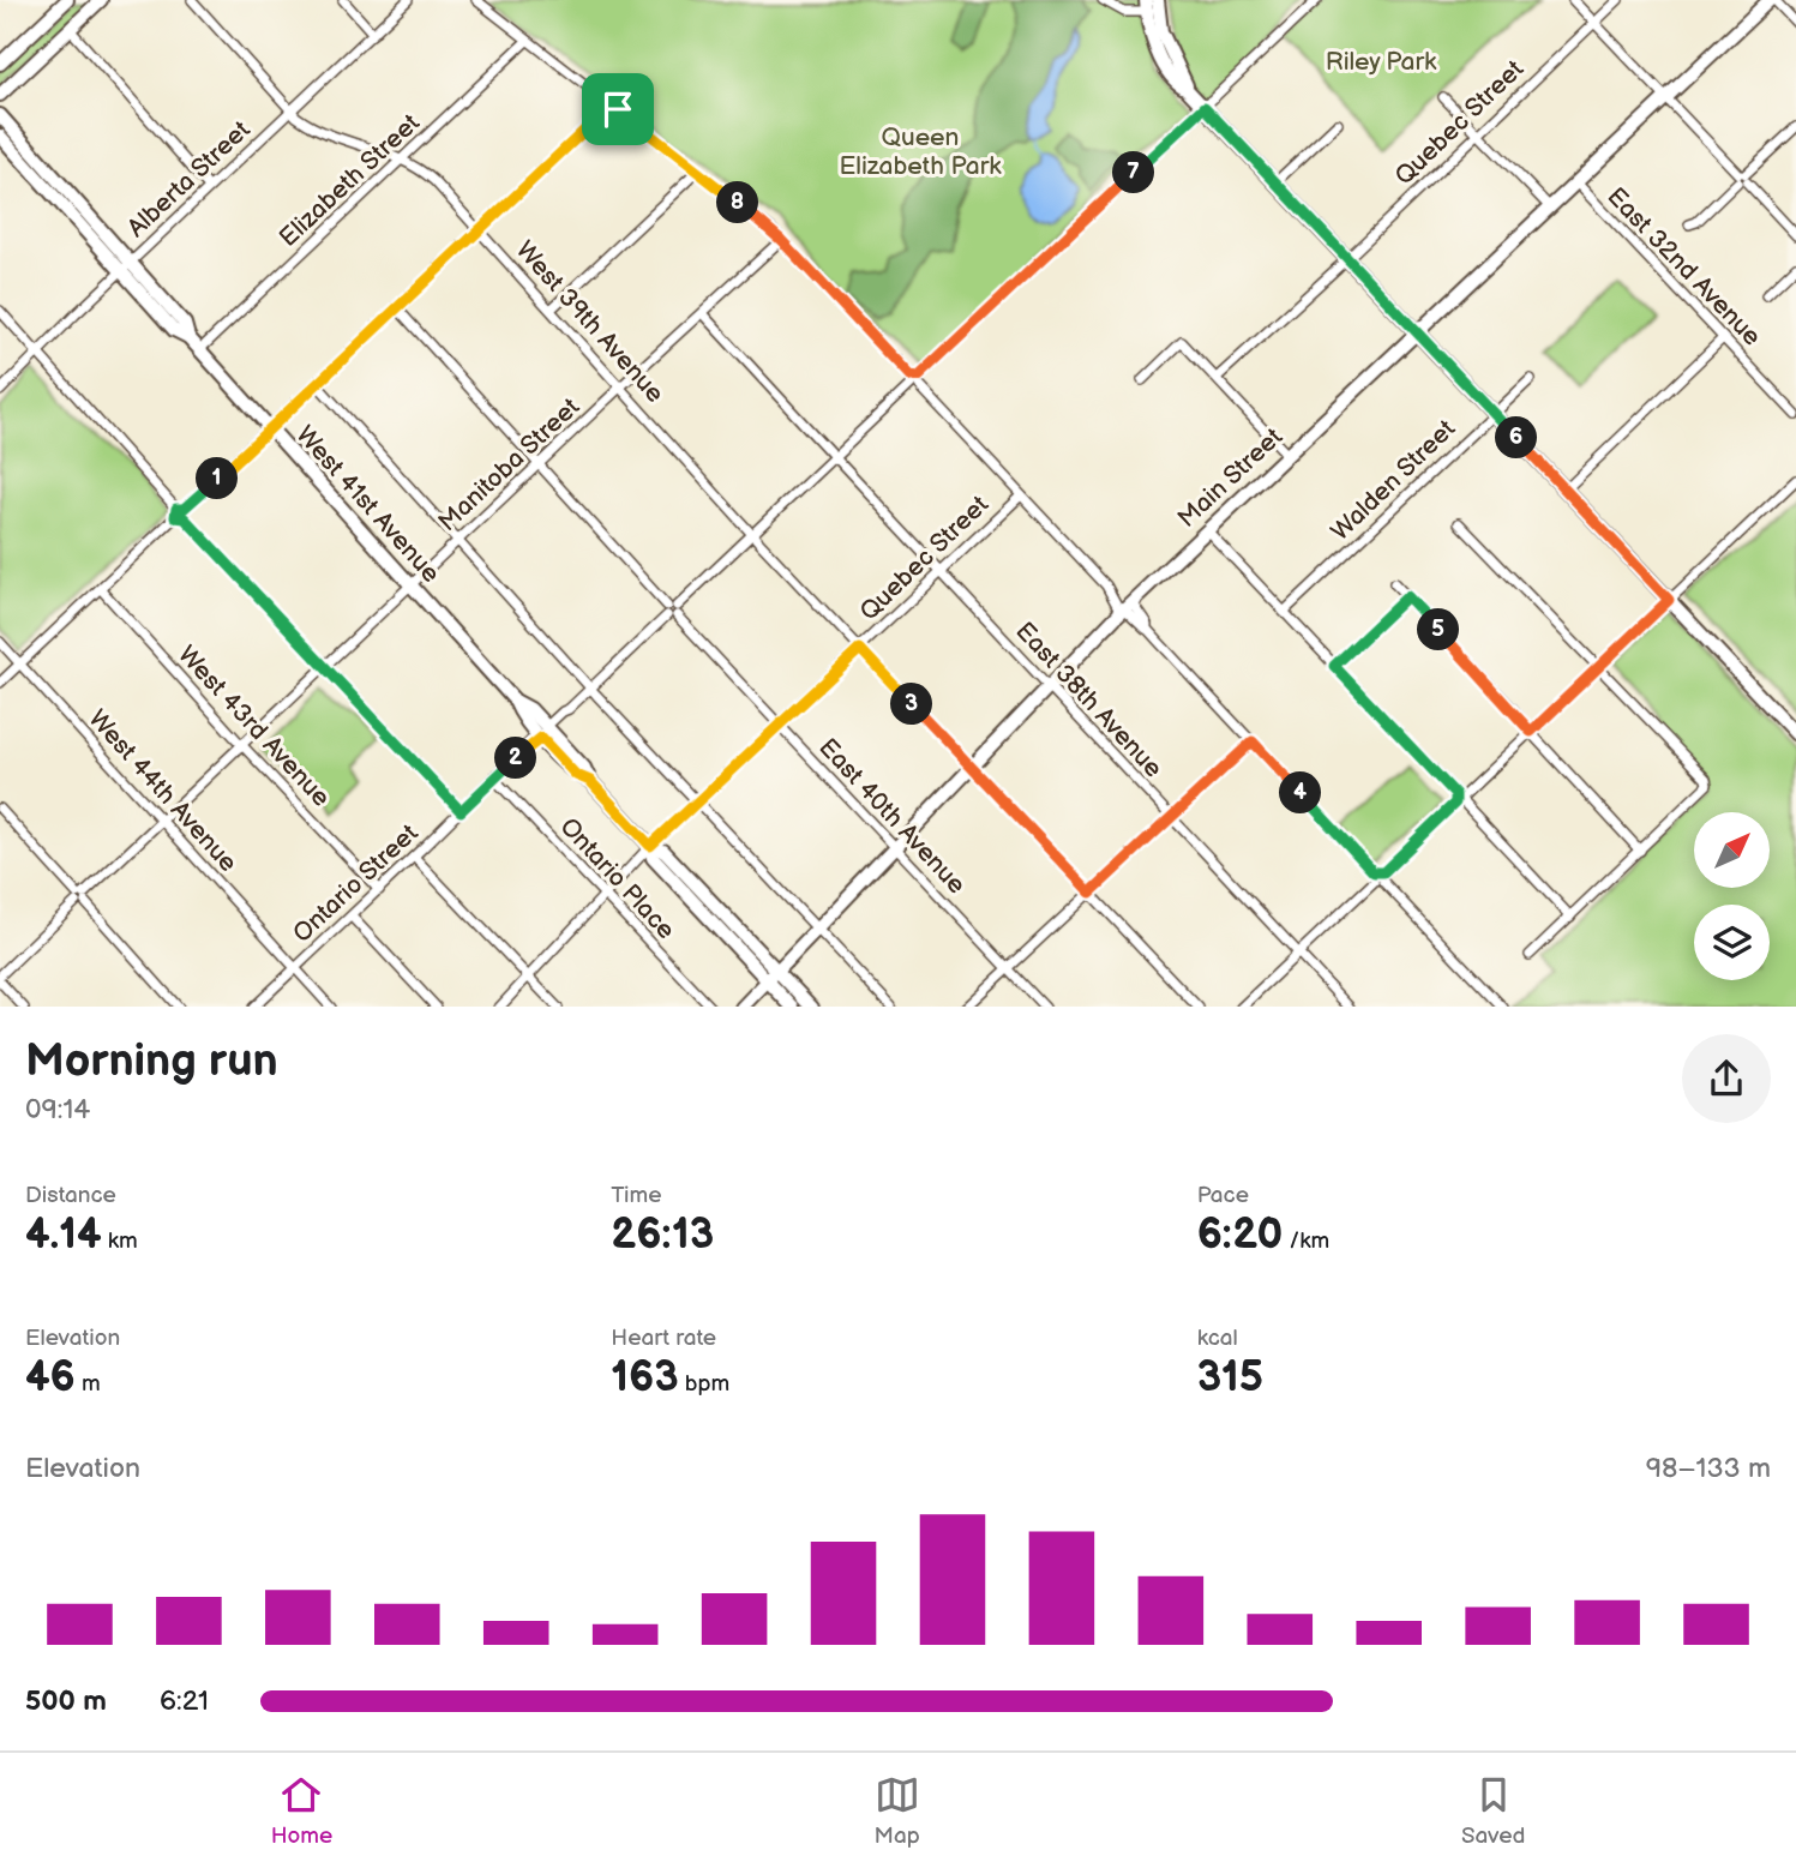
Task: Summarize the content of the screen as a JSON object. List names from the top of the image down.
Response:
{
  "streets": {
    "main road": ["Main Street", "West 41st Avenue"],
    "street": [
      "Quebec Street",
      "Alberta Street",
      "Elizabeth Street",
      "East 32nd Avenue",
      "West 39th Avenue",
      "Manitoba Street",
      "Walden Street",
      "East 38th Avenue",
      "West 43rd Avenue",
      "West 44th Avenue",
      "East 40th Avenue",
      "Ontario Place",
      "Ontario Street"
    ]
  },
  "crossings": [
    ["Quebec Street", "West 39th Avenue"],
    ["Quebec Street", "West 41st Avenue"],
    ["Quebec Street", "East 38th Avenue"],
    ["Quebec Street", "East 40th Avenue"],
    ["Quebec Street", "Ontario Place"],
    ["Alberta Street", "West 39th Avenue"],
    ["Alberta Street", "West 41st Avenue"],
    ["Elizabeth Street", "West 39th Avenue"],
    ["Elizabeth Street", "West 41st Avenue"],
    ["East 32nd Avenue", "Main Street"],
    ["West 39th Avenue", "Manitoba Street"],
    ["West 39th Avenue", "Main Street"],
    ["West 39th Avenue", "Ontario Street"],
    ["Manitoba Street", "West 41st Avenue"],
    ["Manitoba Street", "East 38th Avenue"],
    ["Manitoba Street", "West 43rd Avenue"],
    ["Manitoba Street", "West 44th Avenue"],
    ["Manitoba Street", "East 40th Avenue"],
    ["Main Street", "West 41st Avenue"],
    ["Main Street", "East 38th Avenue"],
    ["Main Street", "East 40th Avenue"],
    ["West 41st Avenue", "Ontario Street"],
    ["East 38th Avenue", "Ontario Street"],
    ["West 43rd Avenue", "Ontario Street"],
    ["West 44th Avenue", "Ontario Street"],
    ["East 40th Avenue", "Ontario Street"],
    ["Ontario Place", "Ontario Street"]
  ],
  "parks": ["Riley Park", "Queen Elizabeth Park"],
  "north": "top right",
  "page": {
    "pins": [
      "7",
      "8",
      "6",
      "1",
      "5",
      "3",
      "2",
      "4"
    ],
    "heading": ["Morning run", "09:14"],
    "stats": [
      ["Distance", "4.14 km"],
      ["Time", "26:13"],
      ["Pace", "6:20 /km"],
      ["Elevation", "46 m"],
      ["Heart rate", "163 bpm"],
      ["kcal", "315"]
    ],
    "chart": ["Elevation", "98–133 m"],
    "list": [
      {
        "name": "500 m",
        "note": "6:21"
      }
    ],
    "tabs": ["Home", "Map", "Saved"]
  }
}
